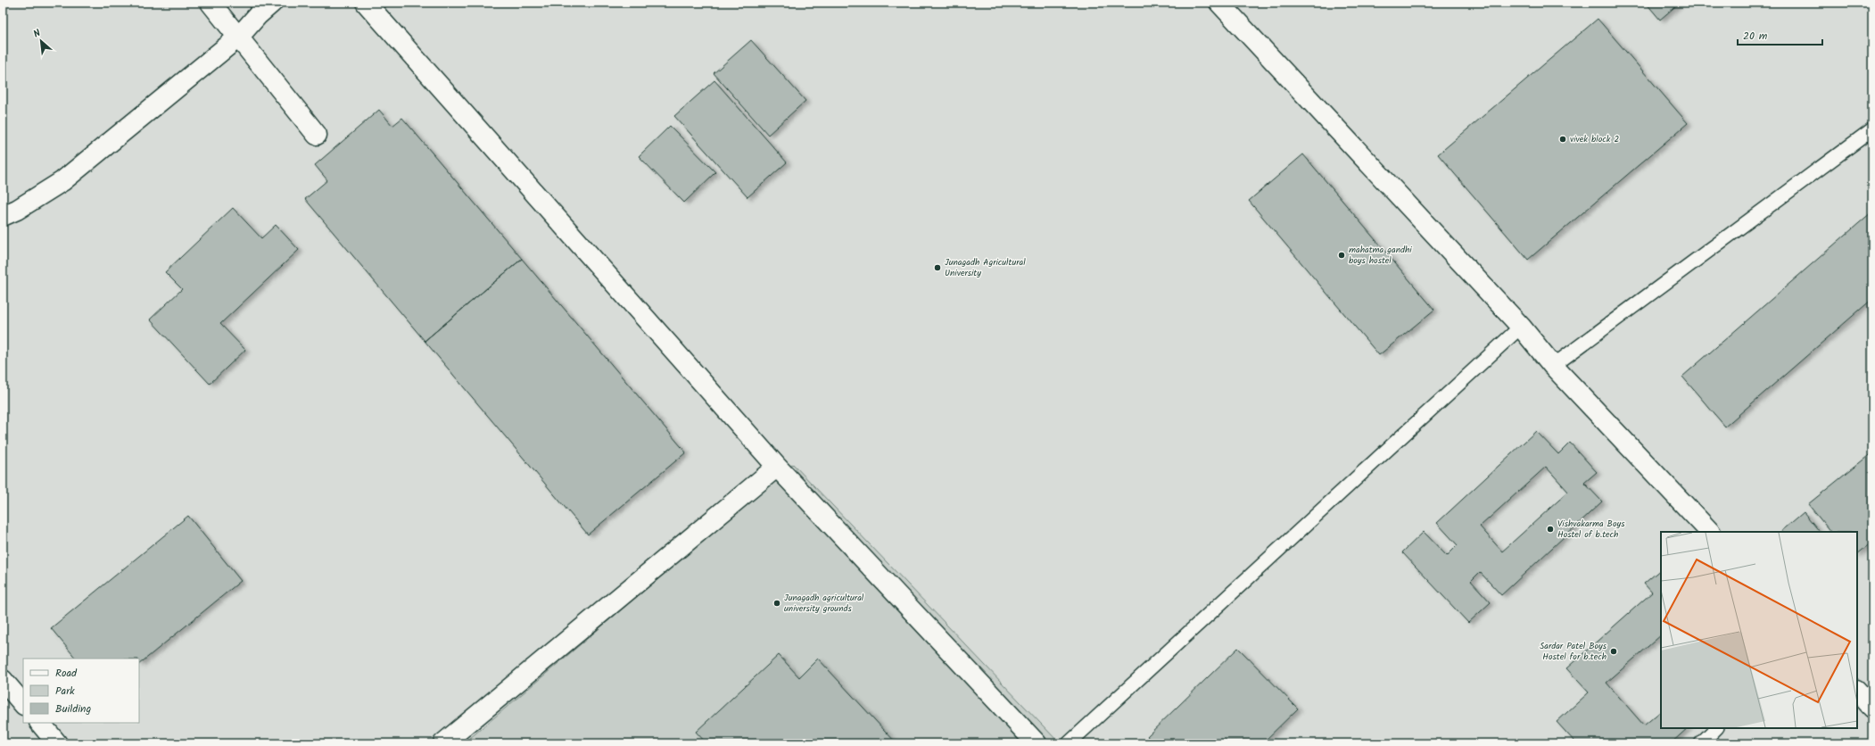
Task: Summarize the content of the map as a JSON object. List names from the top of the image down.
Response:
{
  "places": [
    "vivek block 2",
    "mahatma gandhi boys hostel",
    "Junagadh Agricultural University",
    "Vishvakarma Boys Hostel of b.tech",
    "Junagadh agricultural university grounds",
    "Sardar Patel Boys Hostel for b.tech"
  ],
  "legend": ["Road", "Park", "Building"],
  "scale_bar": "20 m",
  "north": "top left"
}
